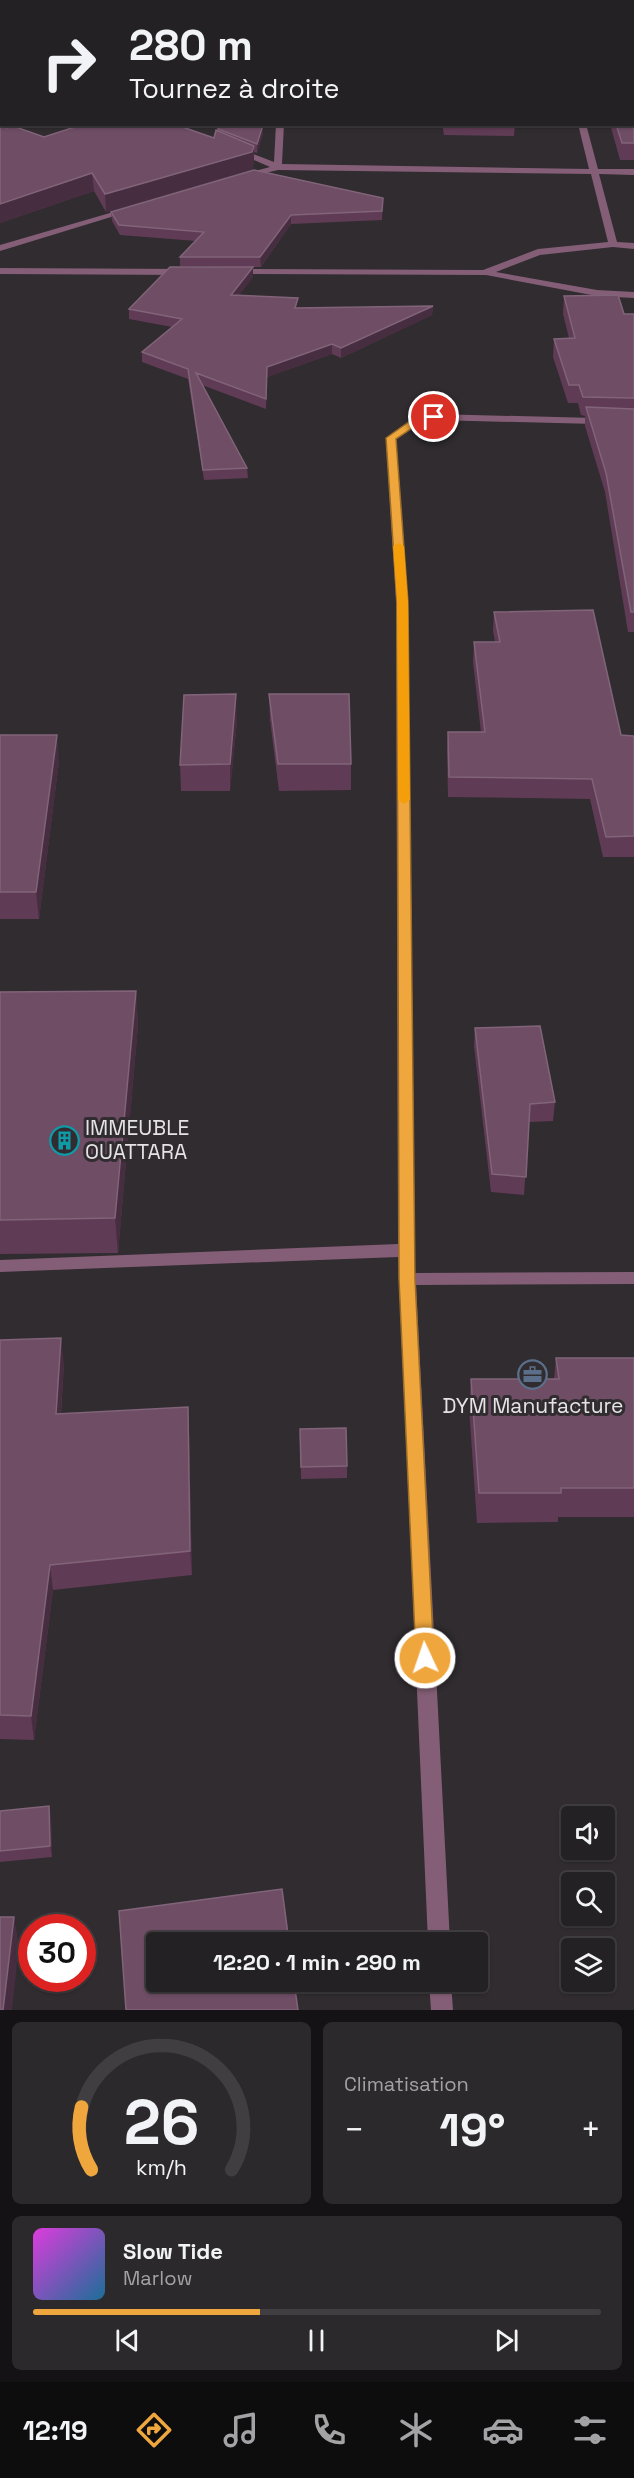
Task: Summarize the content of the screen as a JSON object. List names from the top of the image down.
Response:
{
  "places": {
    "building": ["IMMEUBLE OUATTARA"],
    "office": ["DYM Manufacture"]
  },
  "page": {
    "turn": ["280 m", "Tournez à droite"],
    "limit": "30",
    "trip": "12:20 · 1 min · 290 m",
    "tile": "Climatisation",
    "heat": ["−", "19°", "+"],
    "song": ["Slow Tide", "Marlow"],
    "tabs": "12:19",
    "gauge": ["26", "km/h"]
  }
}
